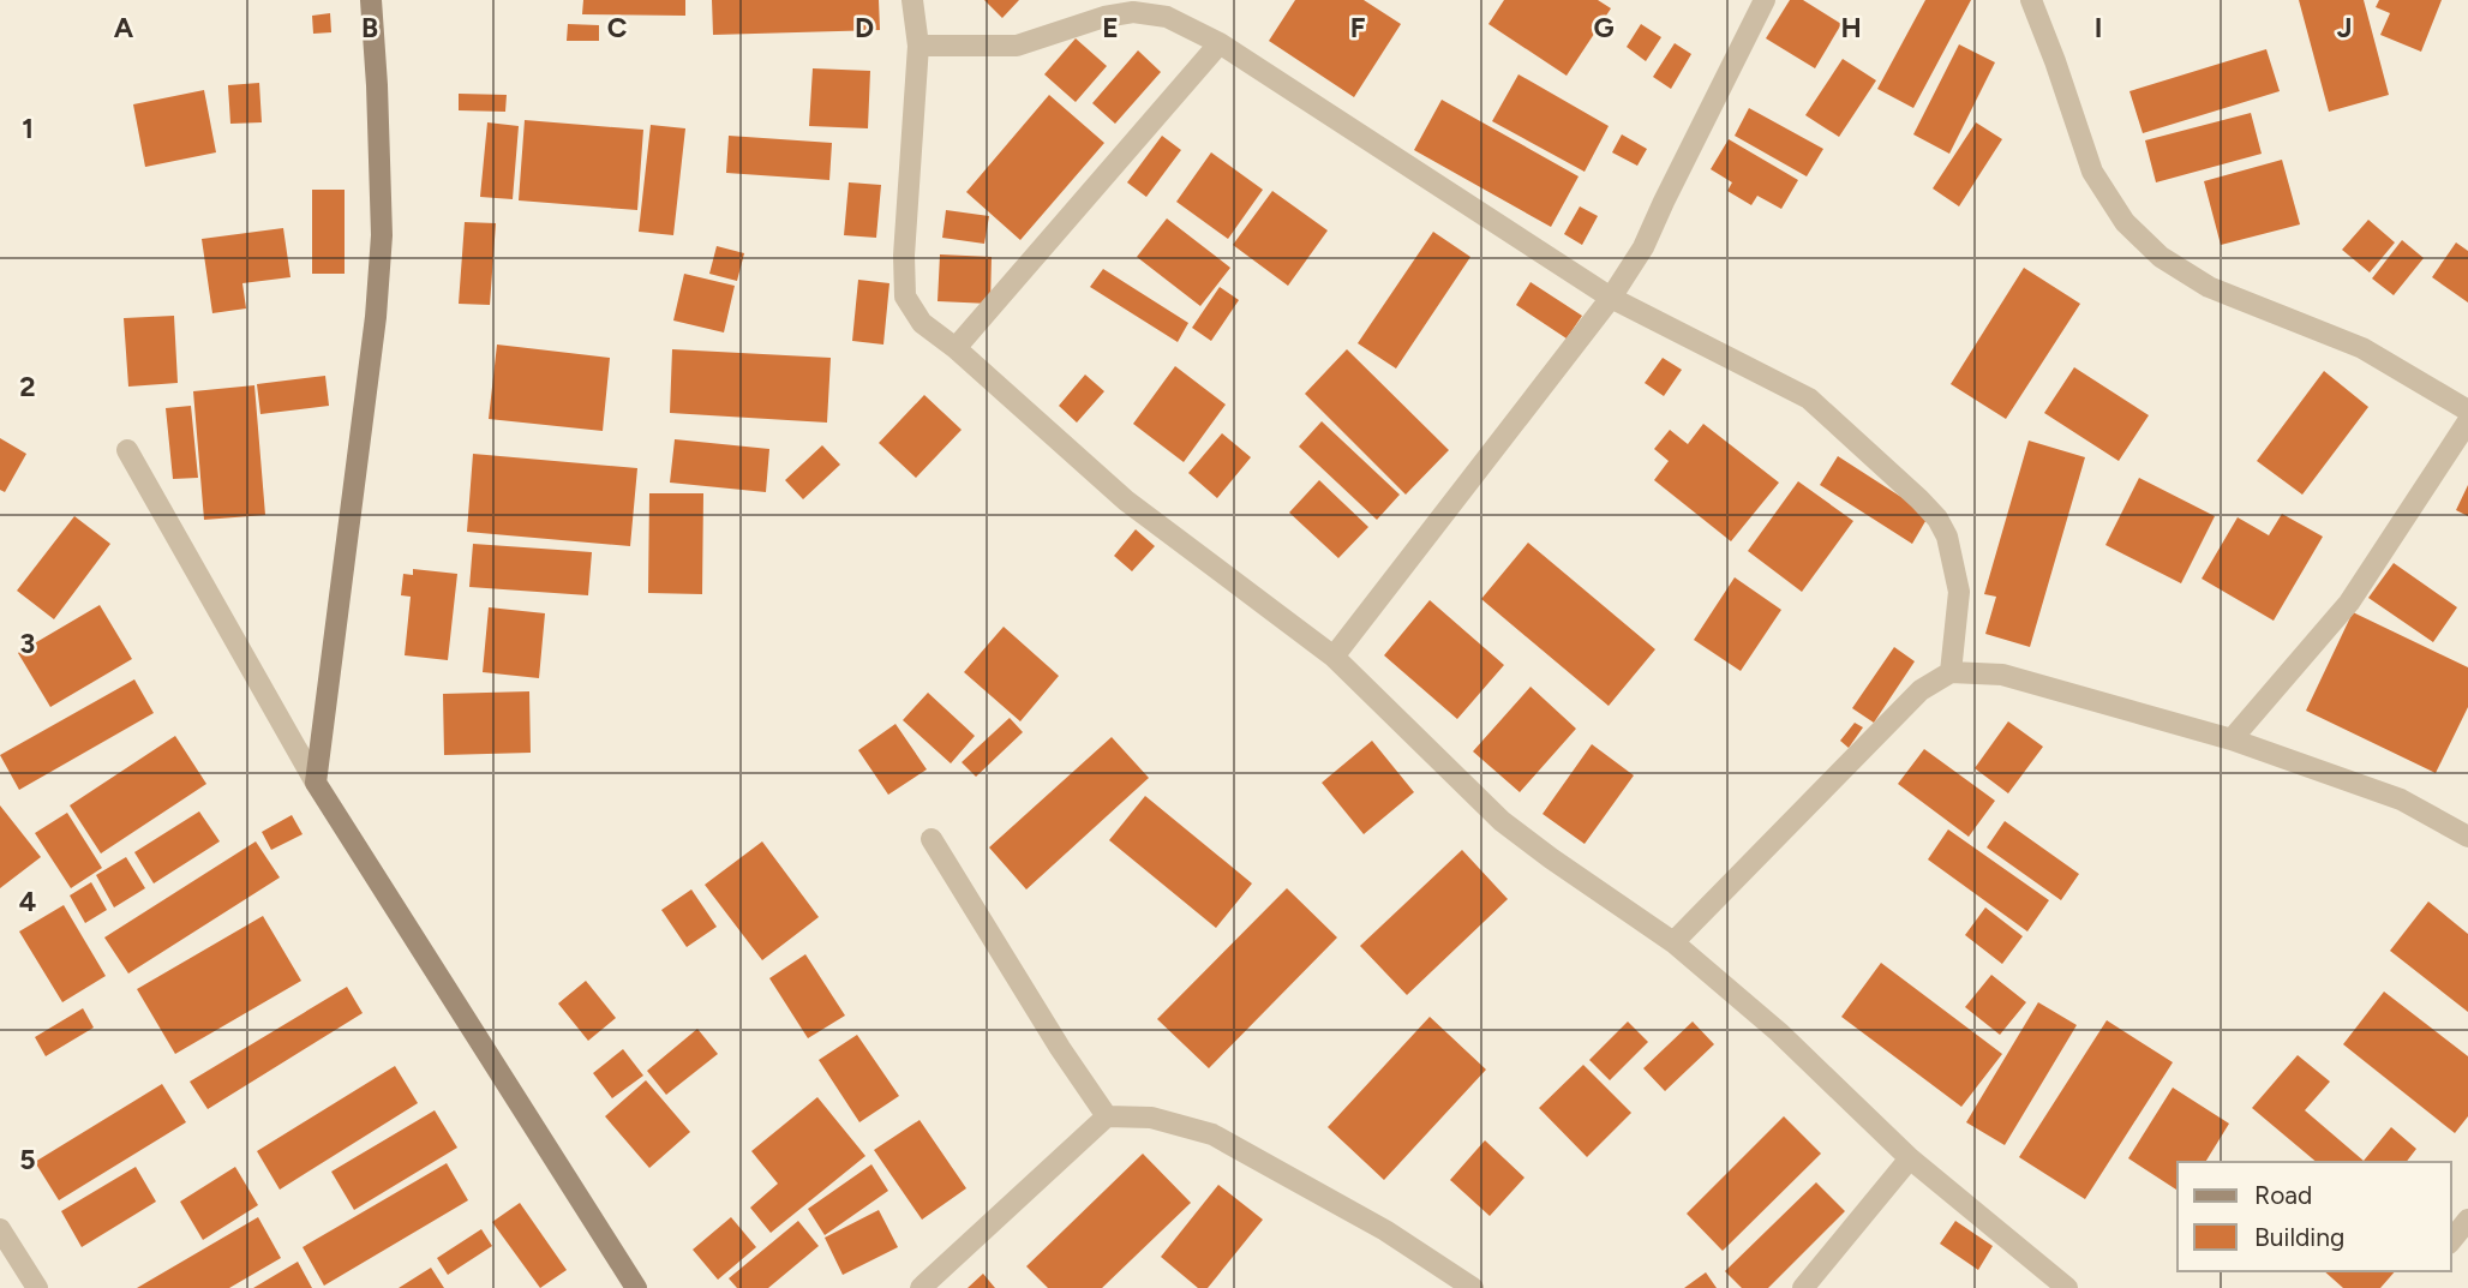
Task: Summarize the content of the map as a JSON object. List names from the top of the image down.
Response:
{
  "legend": ["Road", "Building"],
  "grid": {
    "columns": [
      "A",
      "B",
      "C",
      "D",
      "E",
      "F",
      "G",
      "H",
      "I",
      "J"
    ],
    "rows": [
      "1",
      "2",
      "3",
      "4",
      "5"
    ]
  }
}
